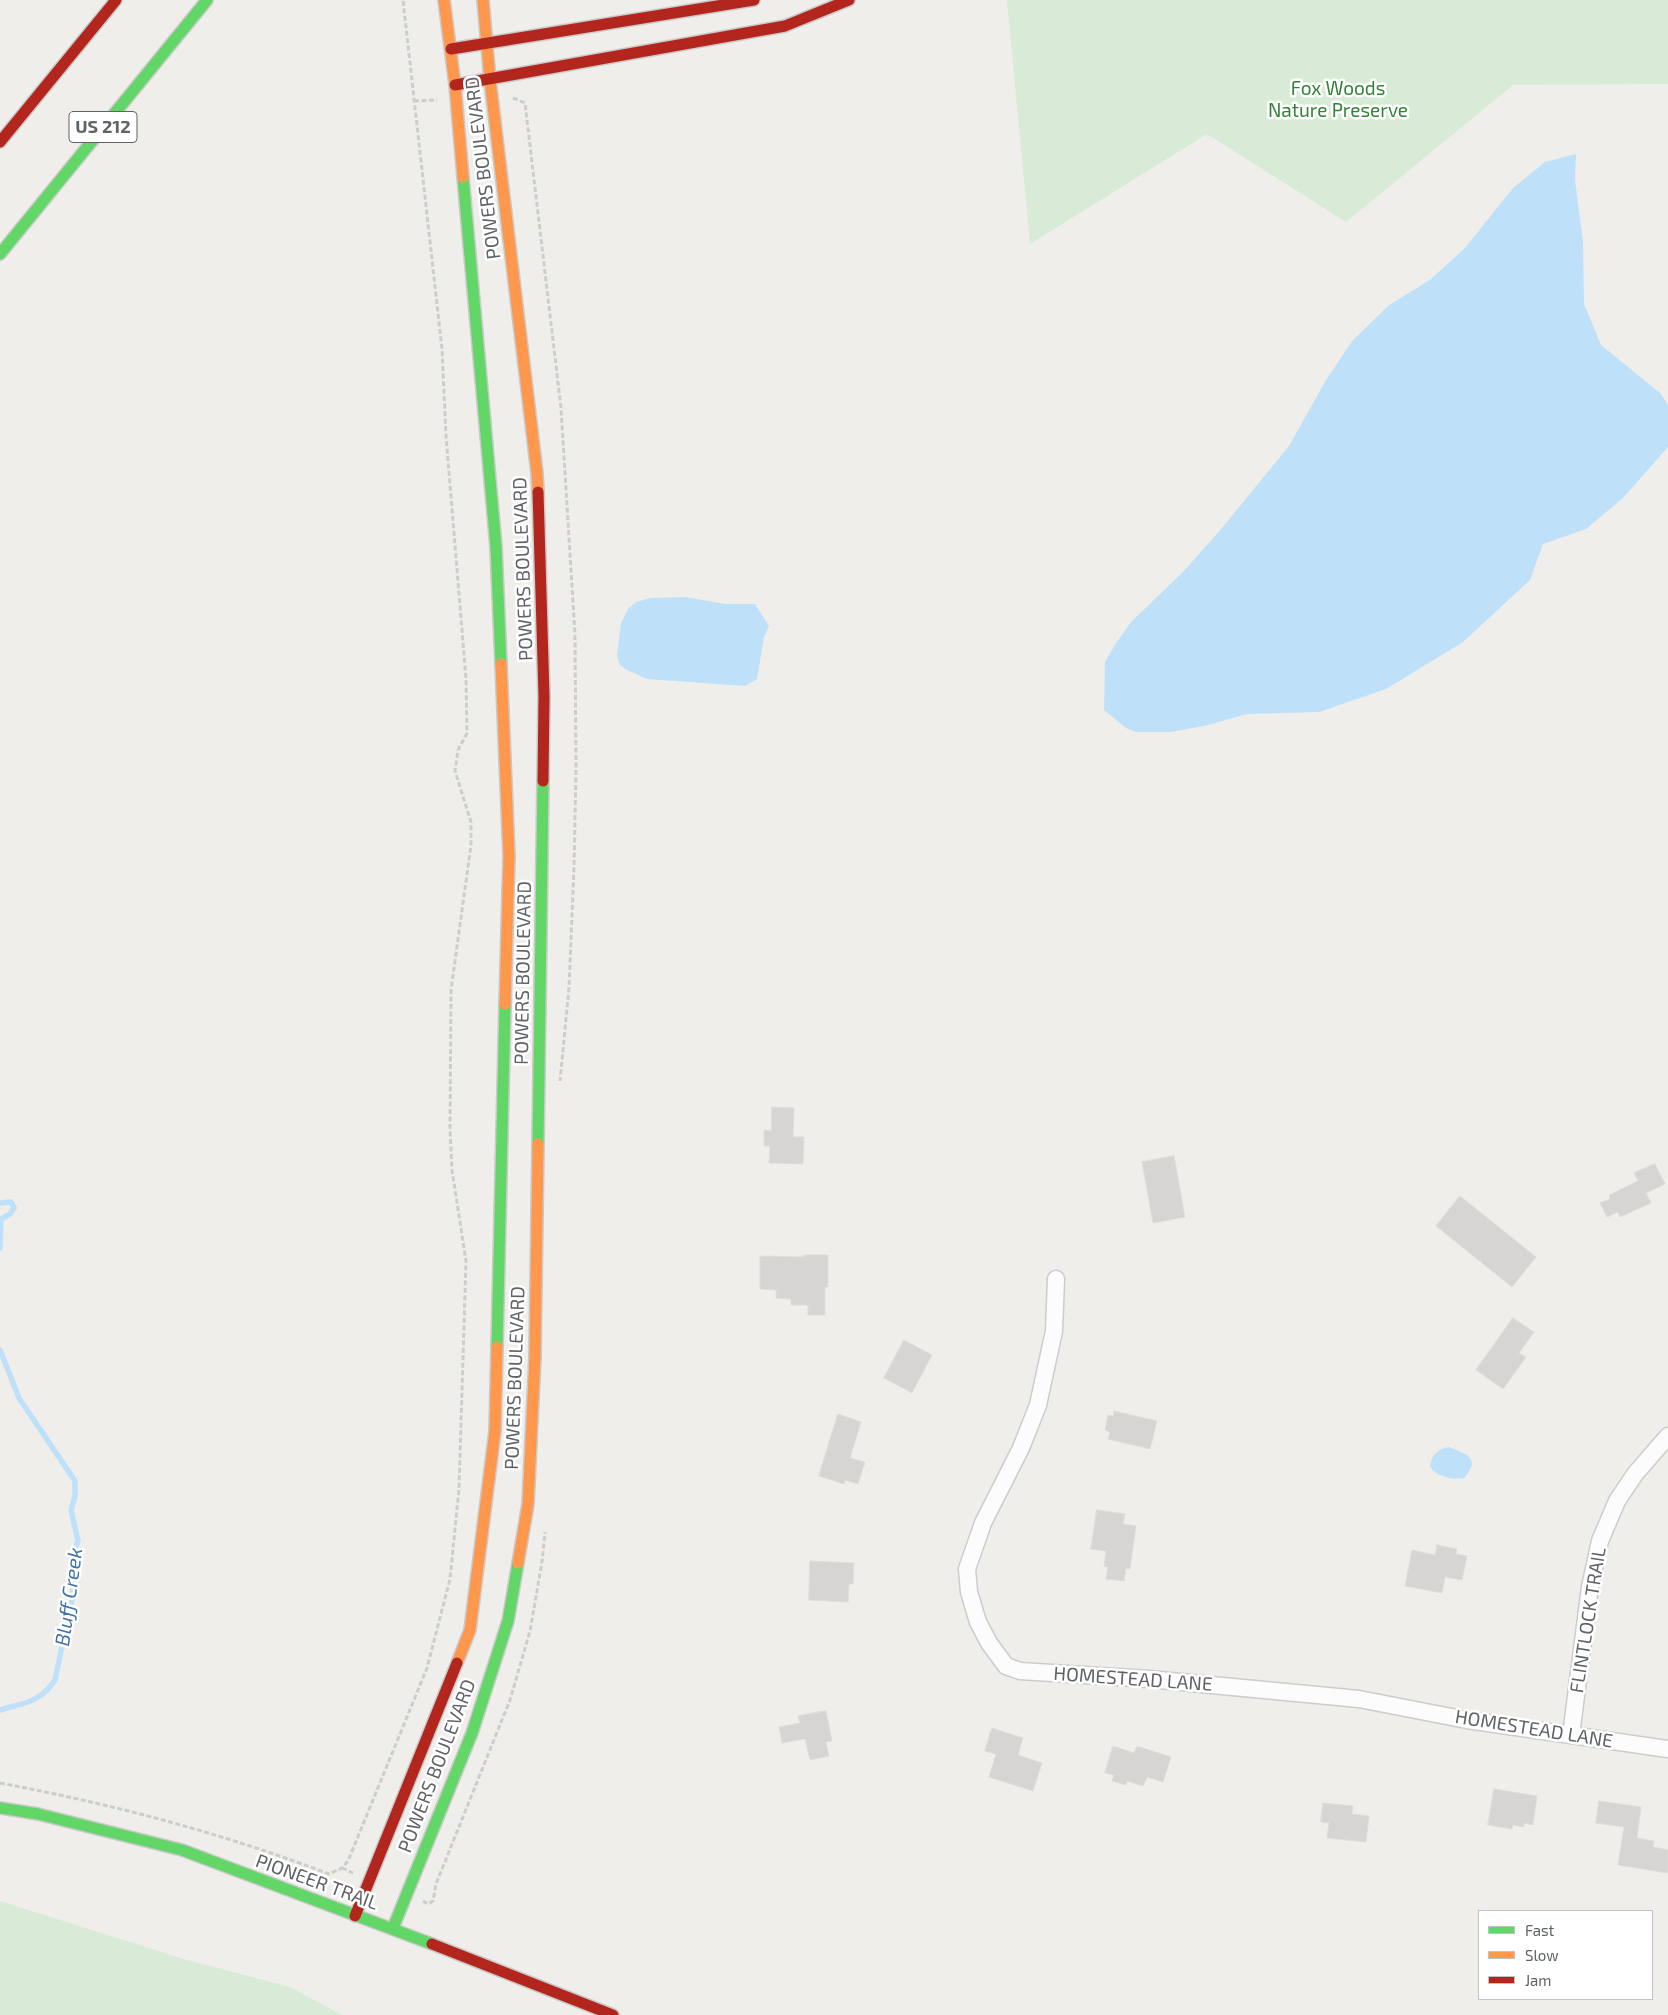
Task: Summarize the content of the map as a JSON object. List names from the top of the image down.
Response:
{
  "streets": {
    "main road": ["US 212", "POWERS BOULEVARD", "PIONEER TRAIL"],
    "street": ["FLINTLOCK TRAIL", "HOMESTEAD LANE"]
  },
  "crossings": [
    ["POWERS BOULEVARD", "PIONEER TRAIL"],
    ["FLINTLOCK TRAIL", "HOMESTEAD LANE"]
  ],
  "water": ["Bluff Creek"],
  "parks": ["Fox Woods Nature Preserve"],
  "legend": ["Fast", "Slow", "Jam"]
}
